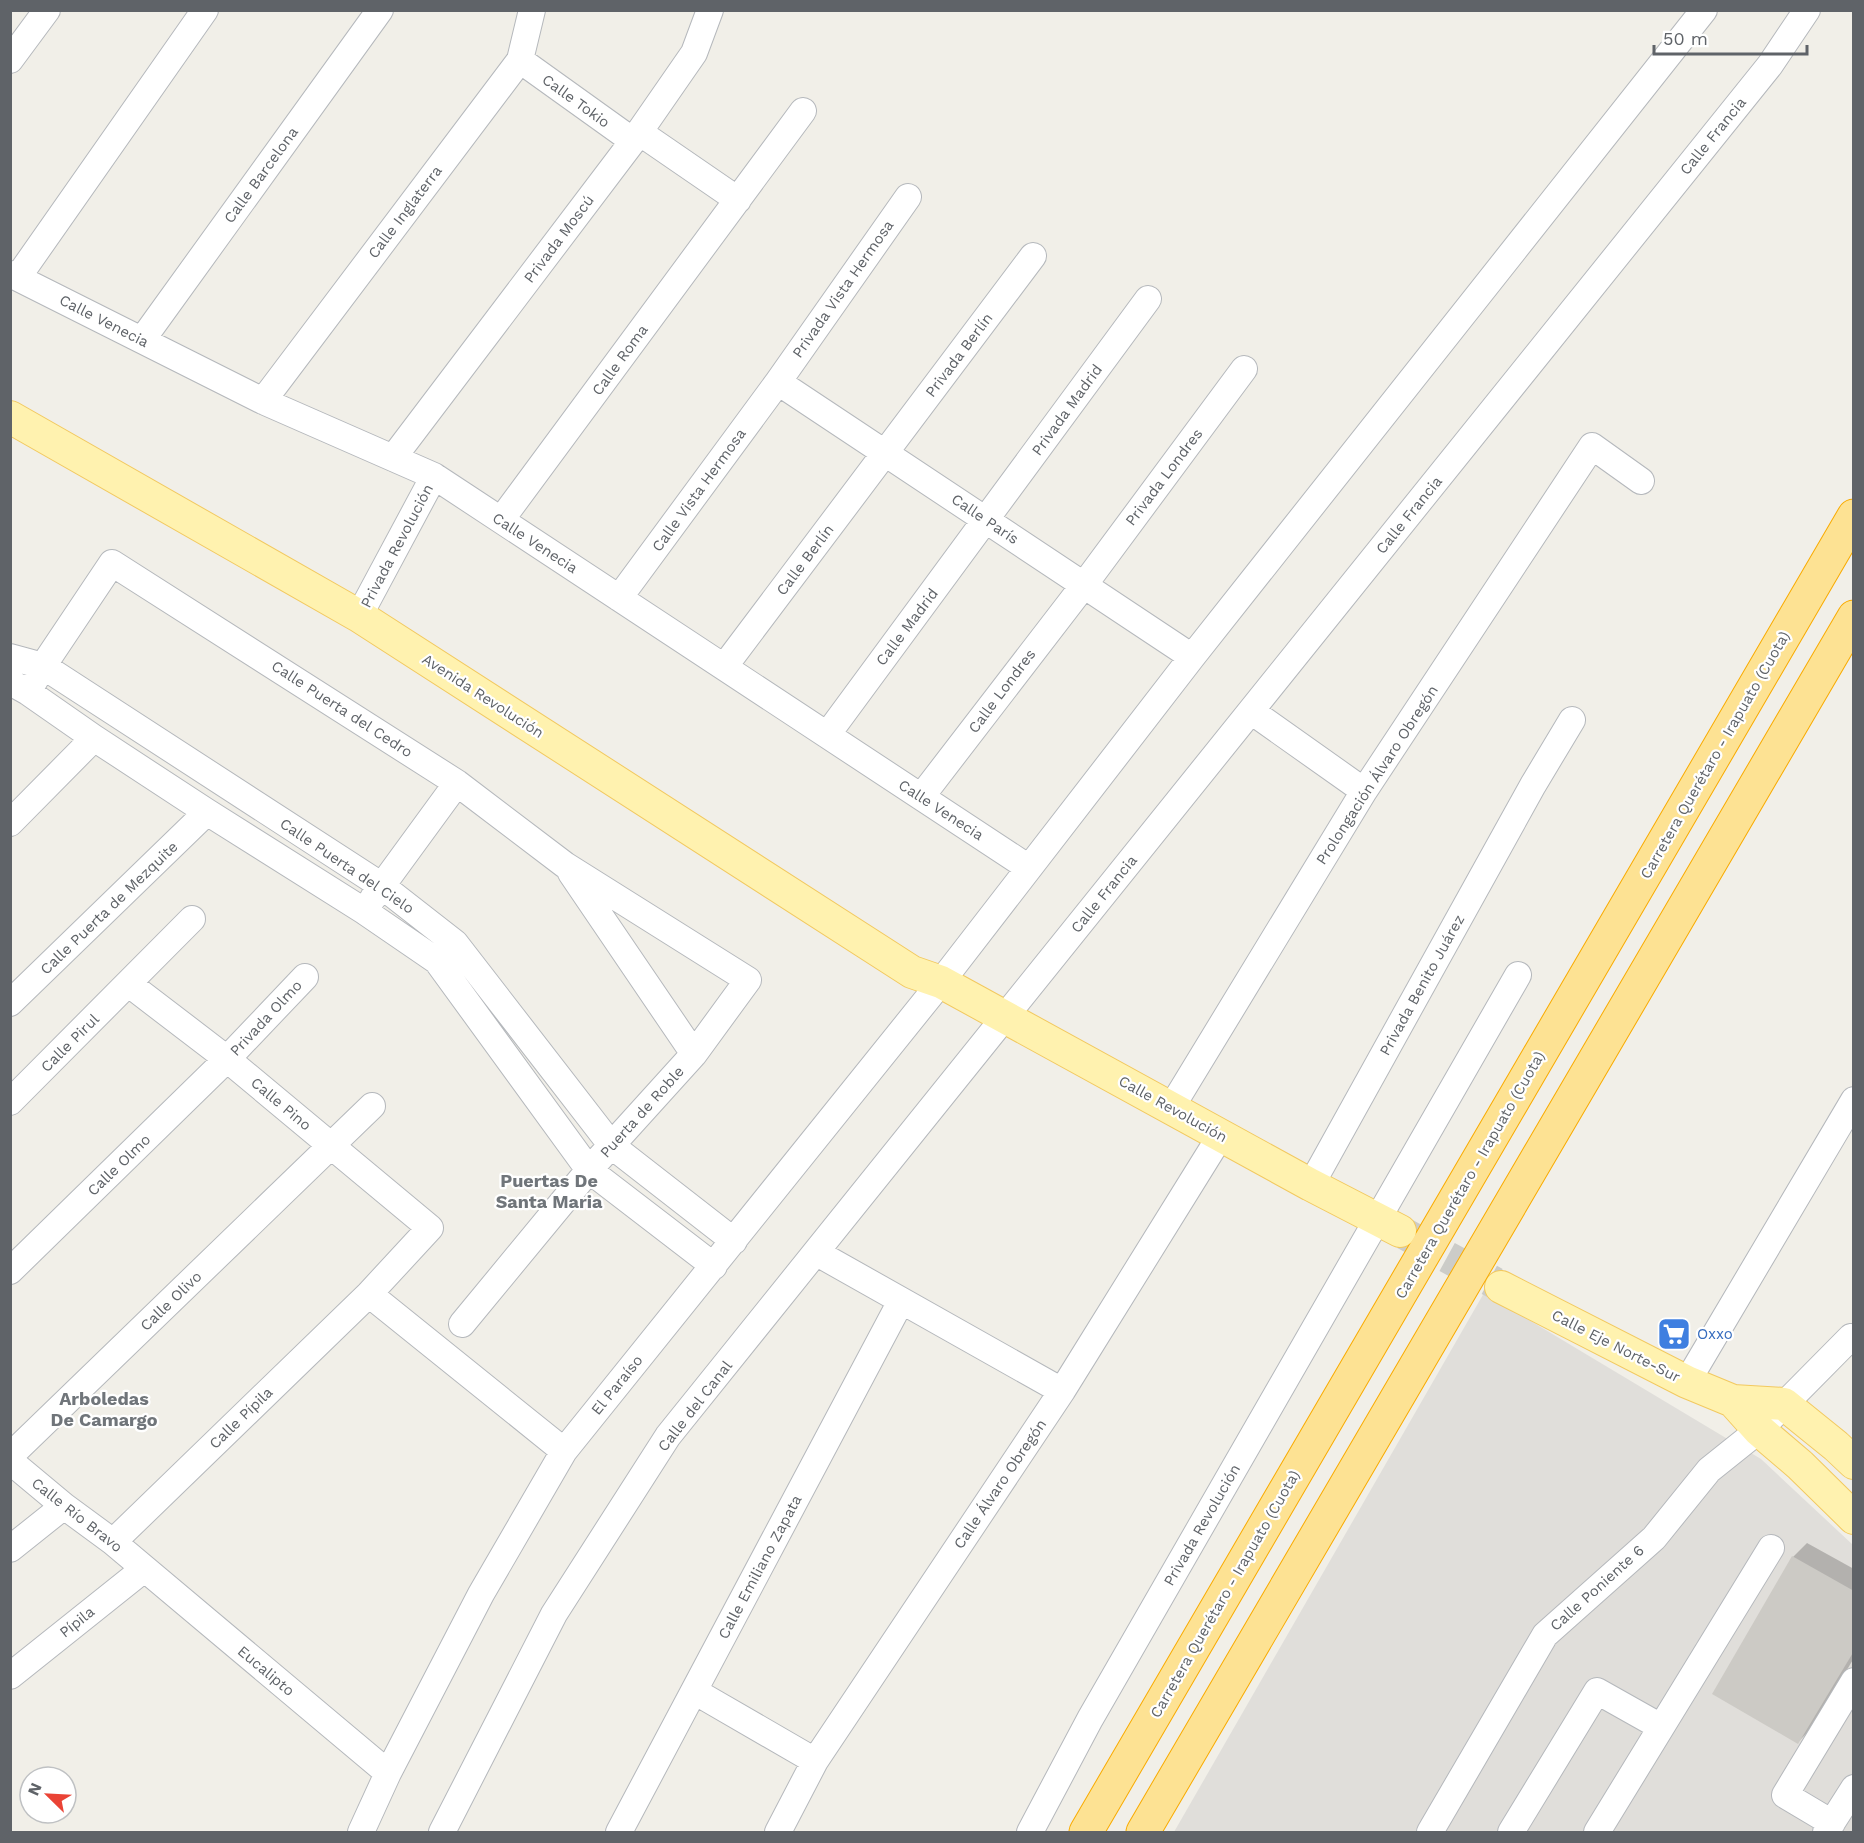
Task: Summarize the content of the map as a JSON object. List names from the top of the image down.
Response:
{
  "streets": {
    "highway": ["Carretera Querétaro - Irapuato (Cuota)"],
    "main road": ["Avenida Revolución", "Calle Revolución", "Calle Eje Norte-Sur"],
    "street": [
      "Calle Tokio",
      "Calle Francia",
      "Calle Barcelona",
      "Calle Inglaterra",
      "Privada Moscú",
      "Privada Vista Hermosa",
      "Calle Venecia",
      "Privada Berlín",
      "Calle Roma",
      "Privada Madrid",
      "Privada Londres",
      "Calle Vista Hermosa",
      "Calle París",
      "Privada Revolución",
      "Calle Berlín",
      "Calle Madrid",
      "Calle Londres",
      "Calle Puerta del Cedro",
      "Prolongación Álvaro Obregón",
      "Calle Puerta del Cielo",
      "Calle Puerta de Mezquite",
      "Privada Benito Juárez",
      "Privada Olmo",
      "Calle Pirul",
      "Calle Pino",
      "Puerta de Roble",
      "Calle Olmo",
      "Calle Olivo",
      "El Paraíso",
      "Calle del Canal",
      "Calle Pípila",
      "Calle Álvaro Obregón",
      "Calle Río Bravo",
      "Calle Emiliano Zapata",
      "Calle Poniente 6",
      "Pípila",
      "Eucalipto"
    ]
  },
  "crossings": [
    ["Calle Tokio", "Calle Inglaterra"],
    ["Calle Tokio", "Privada Moscú"],
    ["Calle Tokio", "Calle Roma"],
    ["Calle Francia", "Calle Revolución"],
    ["Calle Francia", "Calle del Canal"],
    ["Calle Barcelona", "Calle Venecia"],
    ["Calle Inglaterra", "Calle Venecia"],
    ["Privada Moscú", "Calle Venecia"],
    ["Privada Vista Hermosa", "Calle Vista Hermosa"],
    ["Privada Vista Hermosa", "Calle París"],
    ["Calle Venecia", "Calle Roma"],
    ["Calle Venecia", "Calle Vista Hermosa"],
    ["Calle Venecia", "Privada Revolución"],
    ["Calle Venecia", "Calle Berlín"],
    ["Calle Venecia", "Calle Madrid"],
    ["Calle Venecia", "Calle Londres"],
    ["Privada Berlín", "Calle París"],
    ["Privada Berlín", "Calle Berlín"],
    ["Privada Madrid", "Calle París"],
    ["Privada Madrid", "Calle Madrid"],
    ["Privada Londres", "Calle París"],
    ["Privada Londres", "Calle Londres"],
    ["Calle Vista Hermosa", "Calle París"],
    ["Calle París", "Calle Berlín"],
    ["Calle París", "Calle Madrid"],
    ["Calle París", "Calle Londres"],
    ["Privada Revolución", "Avenida Revolución"],
    ["Privada Revolución", "Calle Revolución"],
    ["Avenida Revolución", "Calle Revolución"],
    ["Avenida Revolución", "El Paraíso"],
    ["Calle Puerta del Cedro", "Calle Puerta del Cielo"],
    ["Calle Puerta del Cedro", "Puerta de Roble"],
    ["Prolongación Álvaro Obregón", "Calle Revolución"],
    ["Calle Puerta del Cielo", "Calle Puerta de Mezquite"],
    ["Calle Puerta del Cielo", "Puerta de Roble"],
    ["Calle Puerta del Cielo", "El Paraíso"],
    ["Privada Benito Juárez", "Calle Revolución"],
    ["Privada Olmo", "Calle Pino"],
    ["Privada Olmo", "Calle Olmo"],
    ["Calle Pirul", "Calle Pino"],
    ["Calle Pino", "Calle Olmo"],
    ["Calle Pino", "Calle Olivo"],
    ["Calle Pino", "Calle Pípila"],
    ["Calle Revolución", "El Paraíso"],
    ["Calle Revolución", "Calle del Canal"],
    ["Calle Revolución", "Calle Álvaro Obregón"],
    ["Calle Eje Norte-Sur", "Calle Poniente 6"],
    ["El Paraíso", "Eucalipto"],
    ["Calle Pípila", "Calle Río Bravo"],
    ["Calle Río Bravo", "Pípila"],
    ["Calle Río Bravo", "Eucalipto"],
    ["Pípila", "Eucalipto"]
  ],
  "districts": ["Puertas De Santa Maria", "Arboledas De Camargo"],
  "places": {
    "supermarket": ["Oxxo"]
  },
  "scale_bar": "50 m",
  "north": "top left"
}
